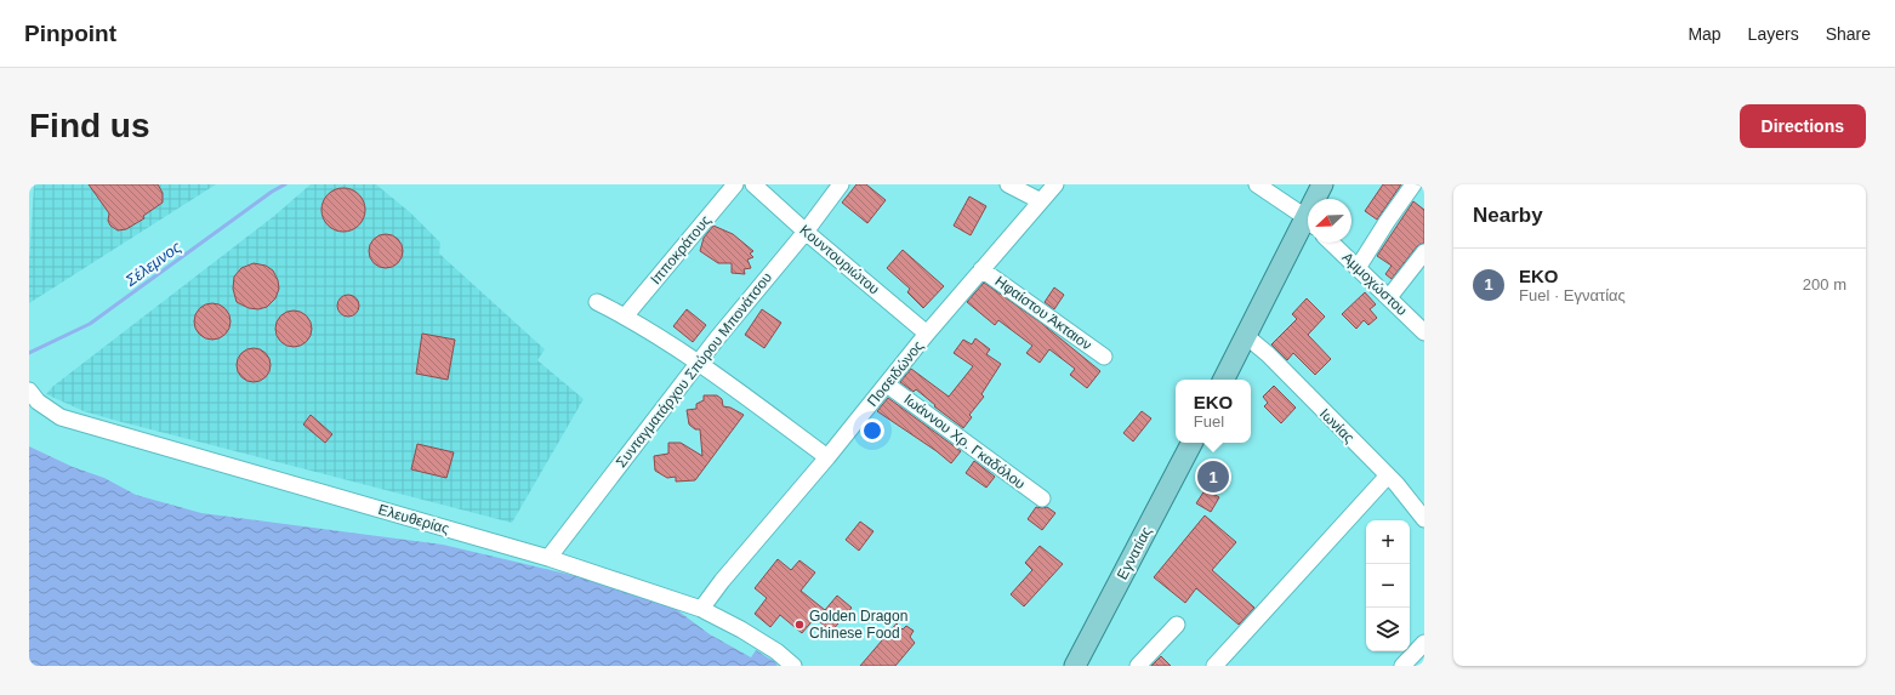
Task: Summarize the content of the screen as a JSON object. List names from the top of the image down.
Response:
{
  "streets": {
    "main road": ["Εγνατίας"],
    "street": [
      "Ιπποκράτους",
      "Κουντουριώτου",
      "Αμμοχώστου",
      "Ηφαίστου Άκταιον",
      "Συνταγματάρχου Σπύρου Μπονάτσου",
      "Ποσειδώνος",
      "Ιωνίας",
      "Ιωάννου Χρ. Γκαδόλου",
      "Ελευθερίας"
    ]
  },
  "crossings": [
    ["Κουντουριώτου", "Συνταγματάρχου Σπύρου Μπονάτσου"],
    ["Κουντουριώτου", "Ποσειδώνος"],
    ["Ηφαίστου Άκταιον", "Ποσειδώνος"],
    ["Συνταγματάρχου Σπύρου Μπονάτσου", "Ελευθερίας"],
    ["Ποσειδώνος", "Ιωάννου Χρ. Γκαδόλου"],
    ["Ποσειδώνος", "Ελευθερίας"]
  ],
  "water": ["Σέλεμνος"],
  "places": ["Golden Dragon Chinese Food"],
  "north": "bottom left",
  "page": {
    "header": "Pinpoint",
    "nav": ["Map", "Layers", "Share"],
    "buttons": "Directions",
    "title": "Find us",
    "heading": "Nearby",
    "list": [
      {
        "mark": "1",
        "name": "EKO",
        "note": "Fuel · Εγνατίας",
        "value": "200 m"
      }
    ],
    "popup": ["EKO", "Fuel"],
    "pins": "1",
    "map_buttons": ["+", "−"]
  }
}
